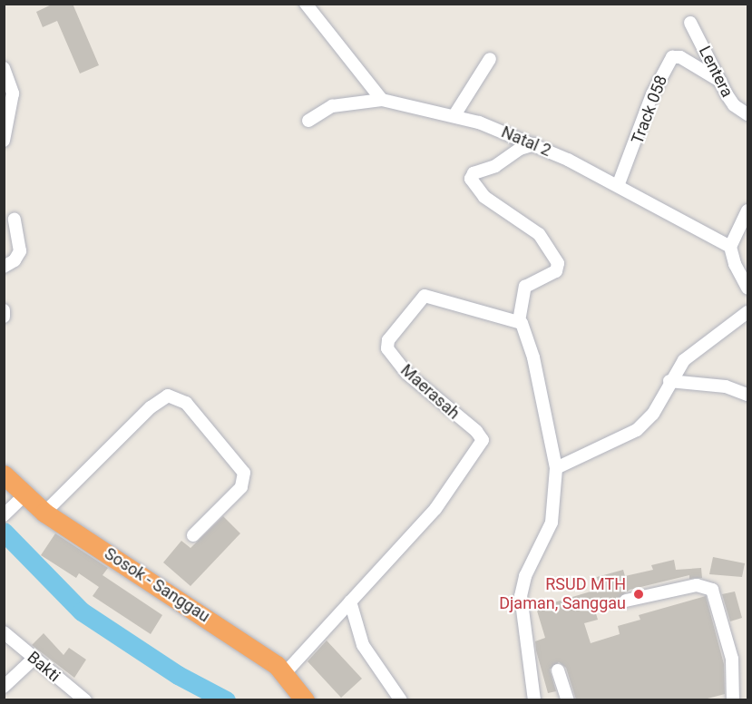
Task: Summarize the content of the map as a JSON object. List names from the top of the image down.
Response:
{
  "streets": {
    "highway": ["Sosok - Sanggau"],
    "street": [
      "Lentera",
      "Track 058",
      "Natal 2",
      "Maerasah",
      "Bakti"
    ]
  },
  "crossings": [
    ["Lentera", "Track 058"],
    ["Track 058", "Natal 2"],
    ["Maerasah", "Sosok - Sanggau"]
  ],
  "places": ["RSUD MTH Djaman, Sanggau"]
}
